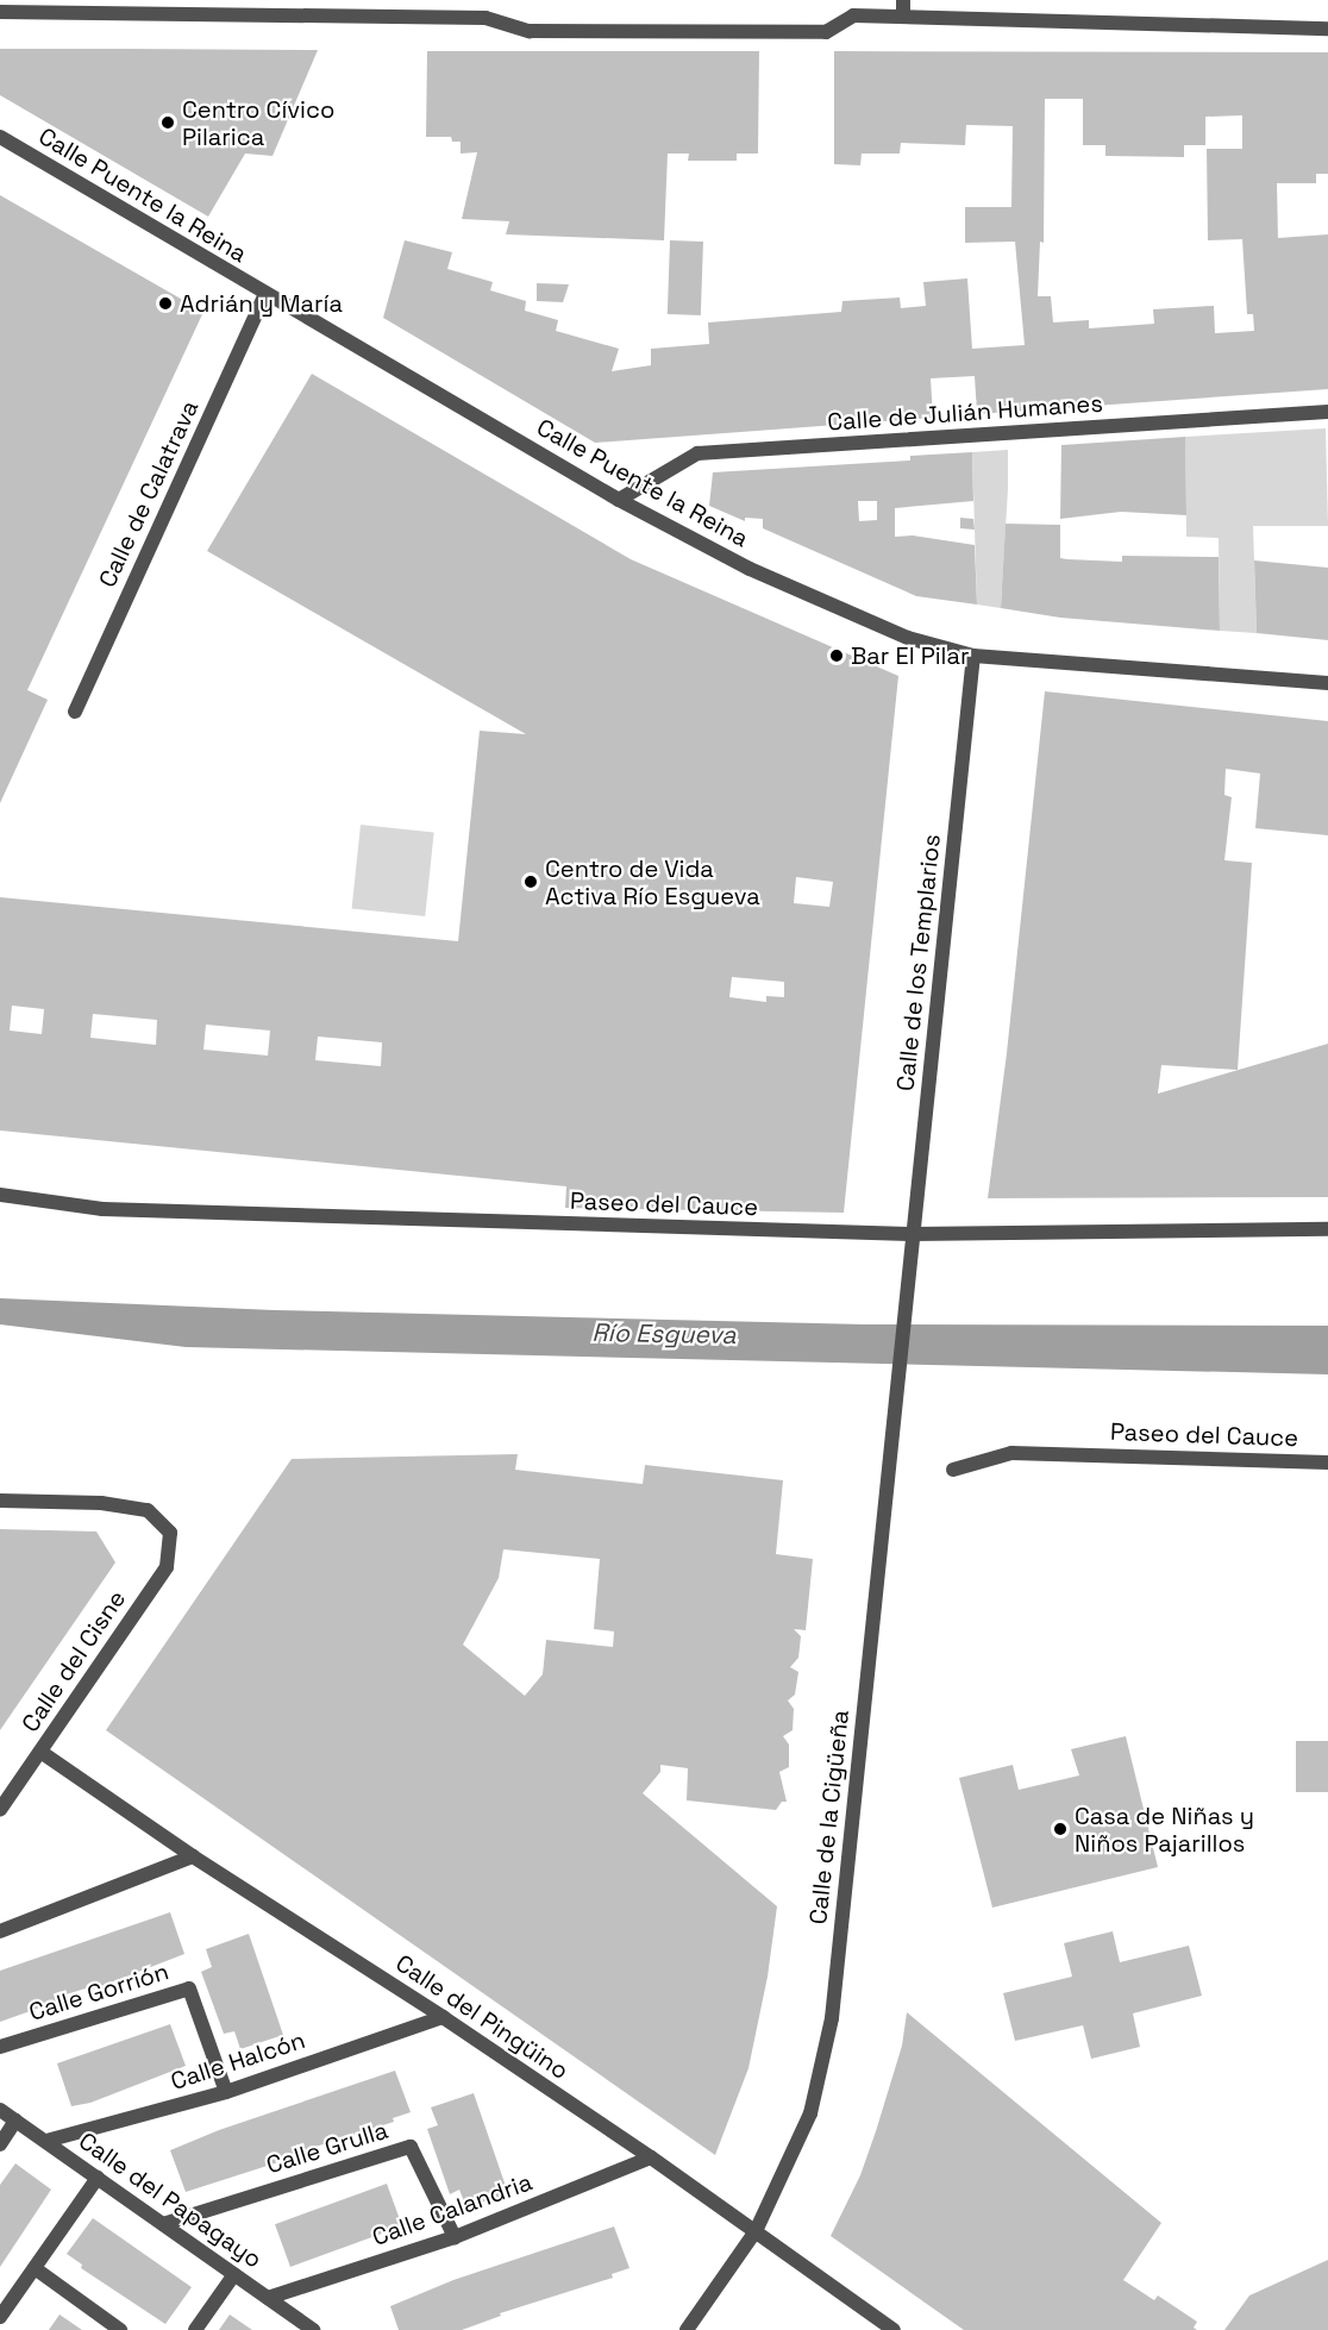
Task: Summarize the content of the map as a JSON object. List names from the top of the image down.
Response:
{
  "streets": {
    "street": [
      "Calle Puente la Reina",
      "Calle de Julián Humanes",
      "Calle de Calatrava",
      "Calle de los Templarios",
      "Paseo del Cauce",
      "Calle del Cisne",
      "Calle de la Cigüeña",
      "Calle Gorrión",
      "Calle del Pingüino",
      "Calle Halcón",
      "Calle Grulla",
      "Calle del Papagayo",
      "Calle Calandria"
    ]
  },
  "crossings": [
    ["Calle Puente la Reina", "Calle de Julián Humanes"],
    ["Calle Puente la Reina", "Calle de Calatrava"],
    ["Calle Puente la Reina", "Calle de los Templarios"],
    ["Calle de los Templarios", "Paseo del Cauce"],
    ["Calle de los Templarios", "Calle de la Cigüeña"],
    ["Calle del Cisne", "Calle del Pingüino"],
    ["Calle de la Cigüeña", "Calle del Pingüino"],
    ["Calle Gorrión", "Calle Halcón"],
    ["Calle del Pingüino", "Calle Halcón"],
    ["Calle del Pingüino", "Calle Calandria"],
    ["Calle Halcón", "Calle del Papagayo"],
    ["Calle Grulla", "Calle del Papagayo"],
    ["Calle Grulla", "Calle Calandria"],
    ["Calle del Papagayo", "Calle Calandria"]
  ],
  "water": ["Río Esgueva"],
  "places": [
    "Centro Cívico Pilarica",
    "Adrián y María",
    "Bar El Pilar",
    "Centro de Vida Activa Río Esgueva",
    "Casa de Niñas y Niños Pajarillos"
  ]
}
